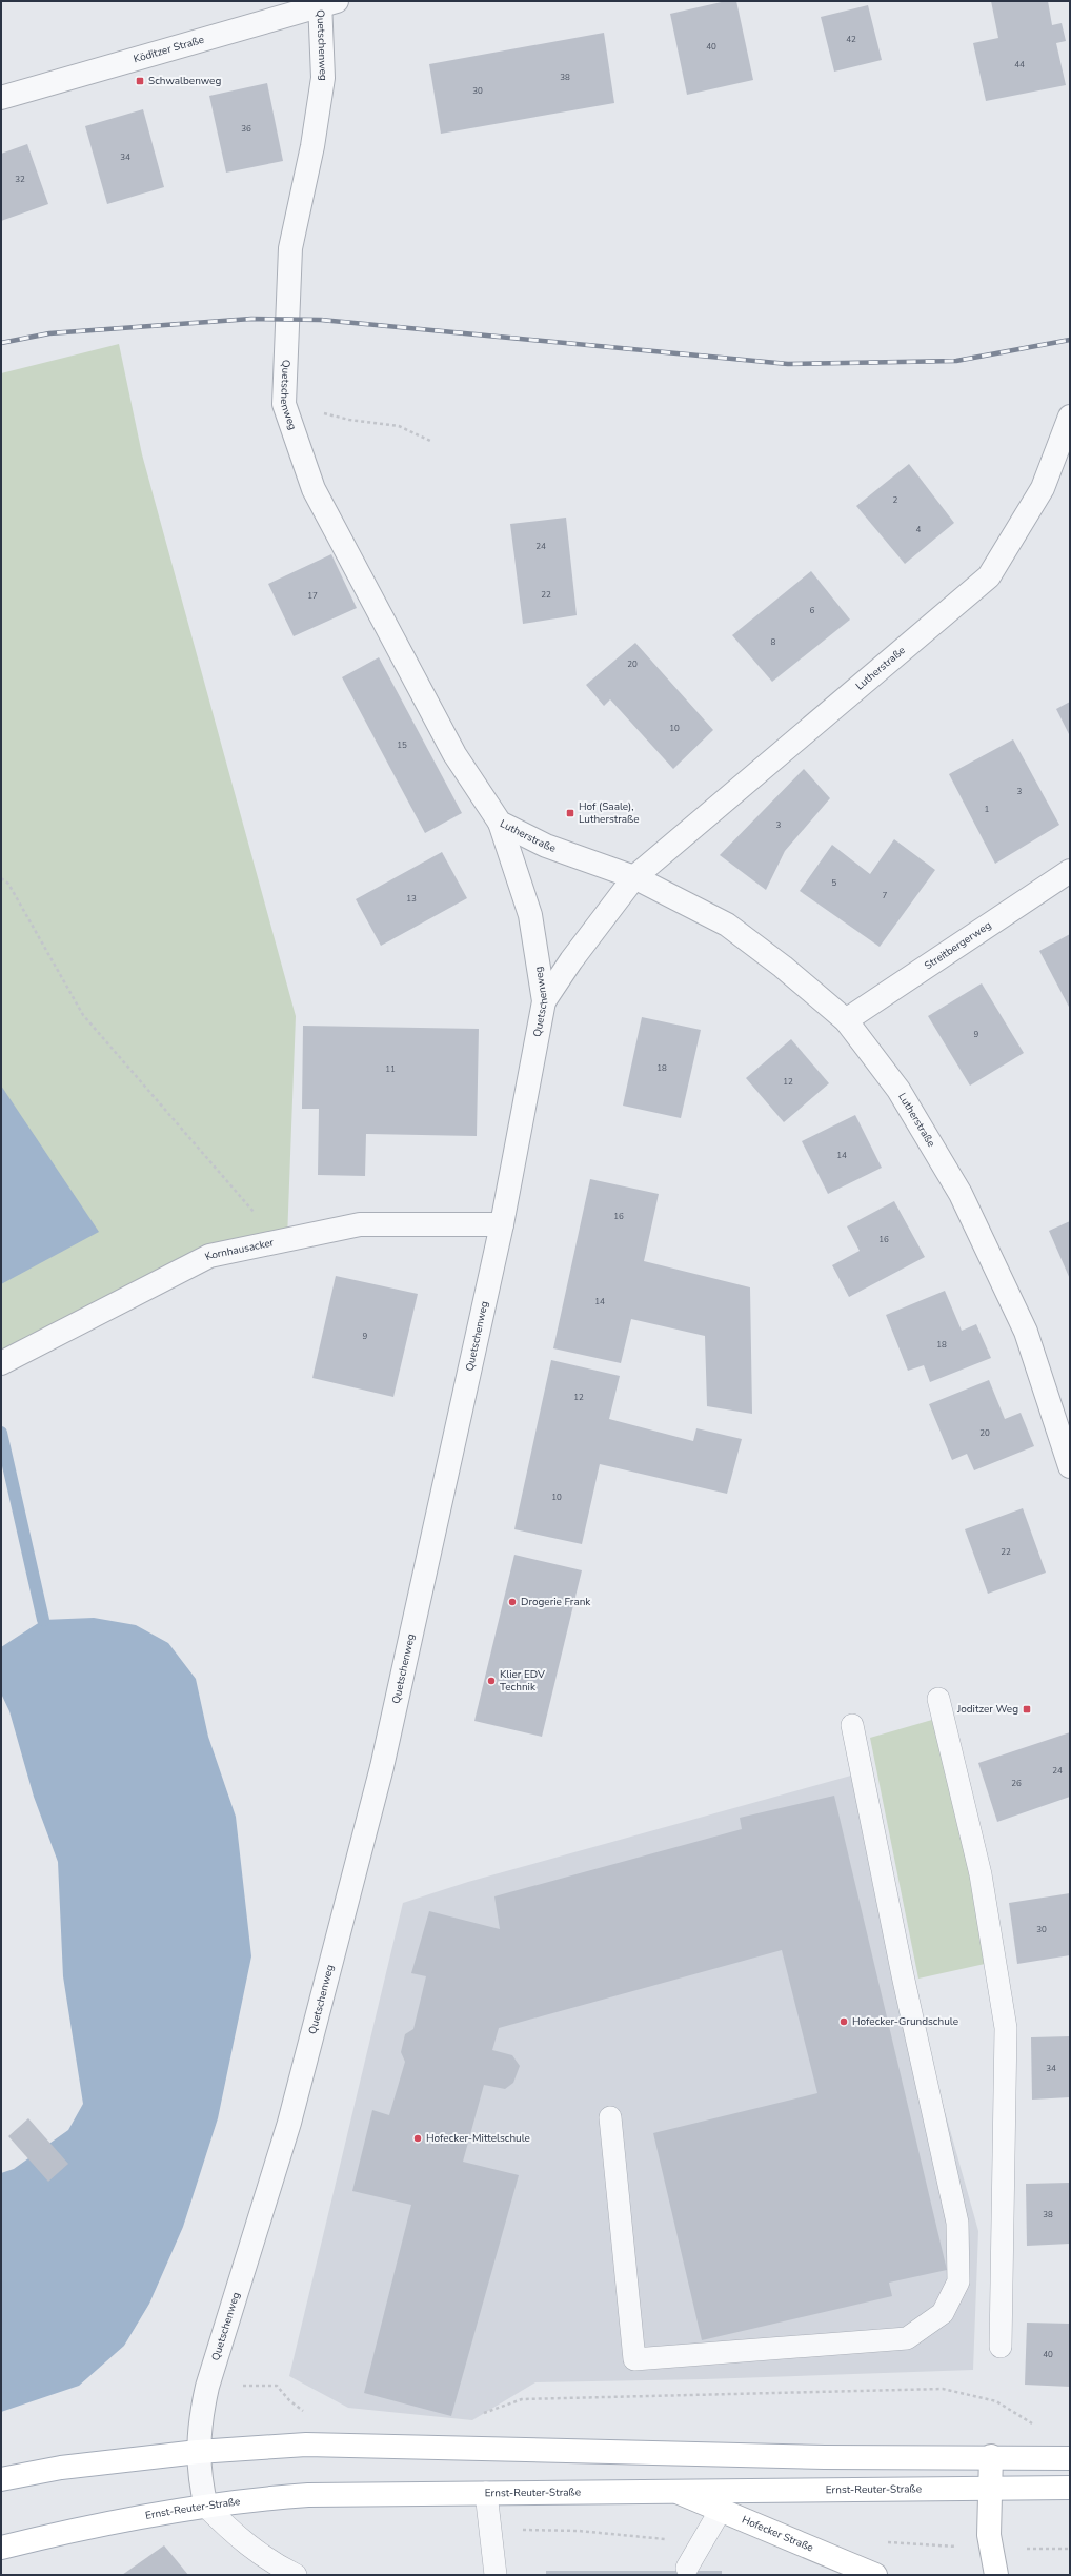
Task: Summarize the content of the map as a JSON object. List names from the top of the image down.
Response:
{
  "streets": {
    "main road": ["Ernst-Reuter-Straße", "Hofecker Straße"],
    "street": [
      "Quetschenweg",
      "Köditzer Straße",
      "Lutherstraße",
      "Streitbergerweg",
      "Kornhausacker"
    ]
  },
  "crossings": [
    ["Quetschenweg", "Köditzer Straße"],
    ["Quetschenweg", "Lutherstraße"],
    ["Quetschenweg", "Kornhausacker"],
    ["Quetschenweg", "Ernst-Reuter-Straße"],
    ["Lutherstraße", "Streitbergerweg"],
    ["Ernst-Reuter-Straße", "Hofecker Straße"]
  ],
  "places": {
    "transit": ["Schwalbenweg", "Hof (Saale), Lutherstraße", "Joditzer Weg"],
    "other": [
      "Drogerie Frank",
      "Klier EDV Technik",
      "Hofecker-Grundschule",
      "Hofecker-Mittelschule"
    ]
  },
  "house_numbers": [
    "42",
    "40",
    "44",
    "38",
    "30",
    "36",
    "34",
    "32",
    "2",
    "4",
    "24",
    "22",
    "17",
    "6",
    "8",
    "20",
    "10",
    "15",
    "3",
    "1",
    "3",
    "5",
    "7",
    "13",
    "9",
    "18",
    "11",
    "12",
    "14",
    "16",
    "16",
    "14",
    "9",
    "18",
    "12",
    "20",
    "10",
    "22",
    "24",
    "26",
    "30",
    "34",
    "38",
    "40"
  ]
}
